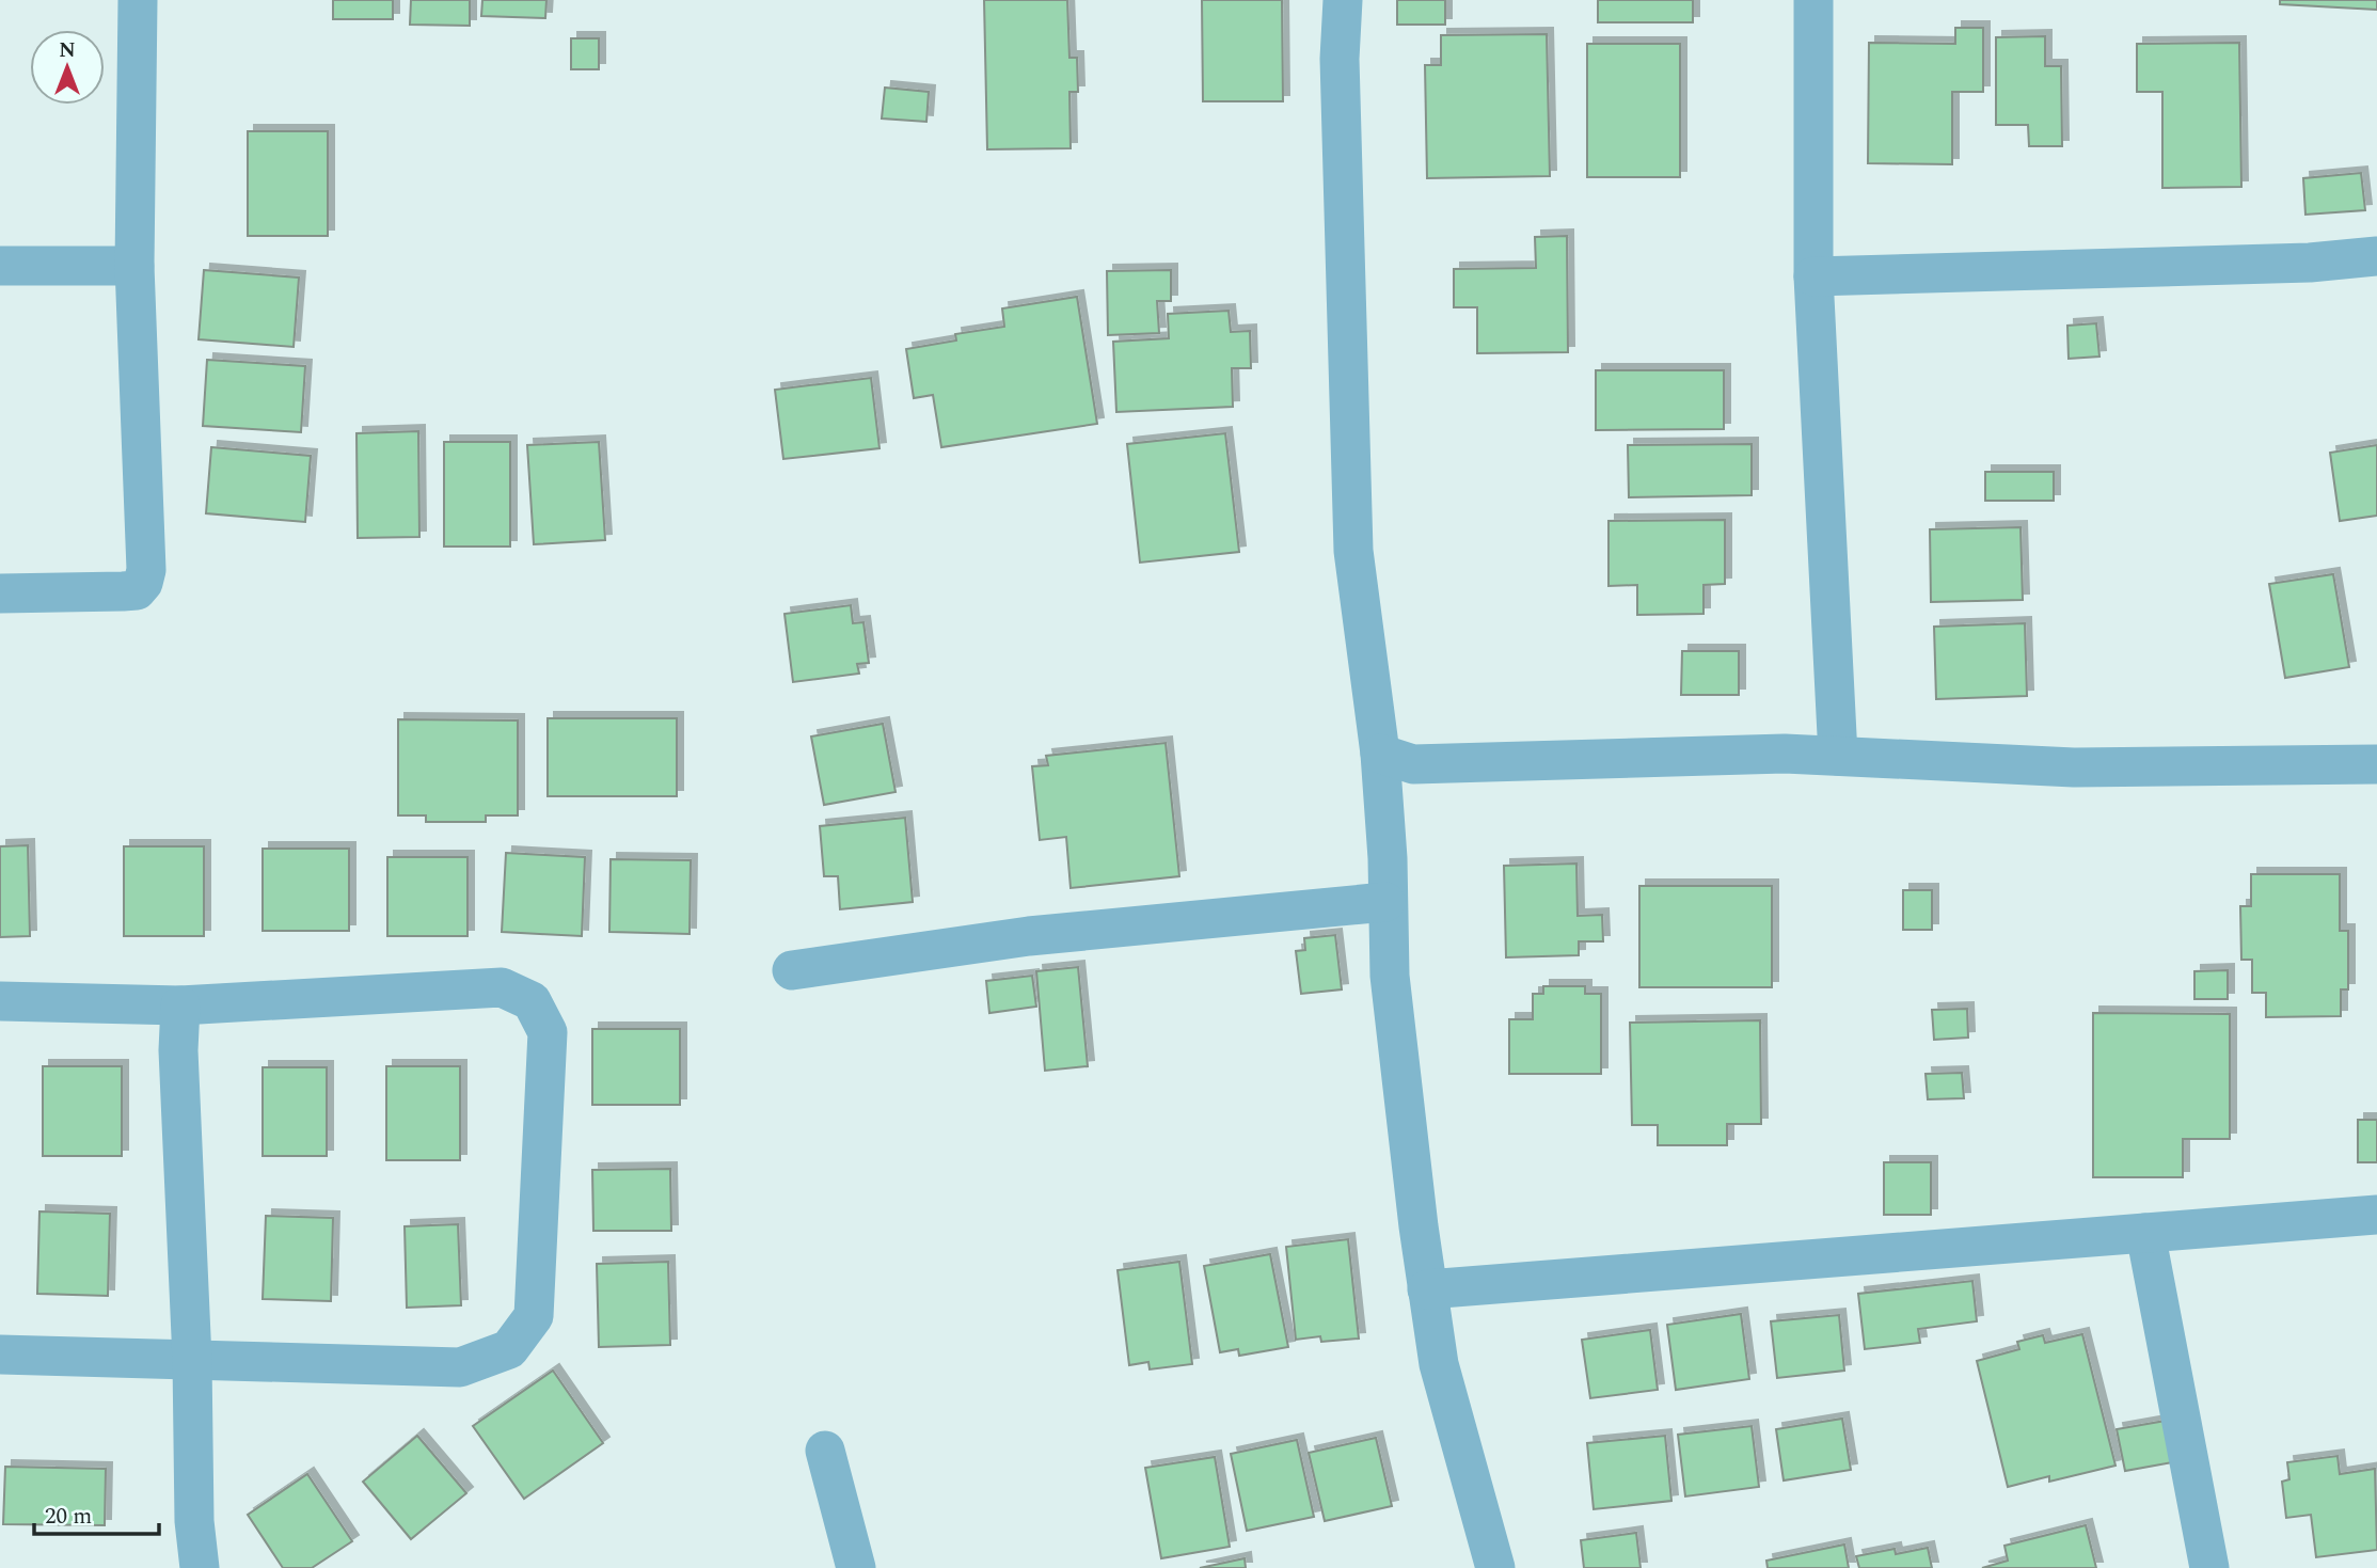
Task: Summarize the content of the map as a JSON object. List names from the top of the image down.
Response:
{
  "scale_bar": "20 m",
  "north": "top"
}
